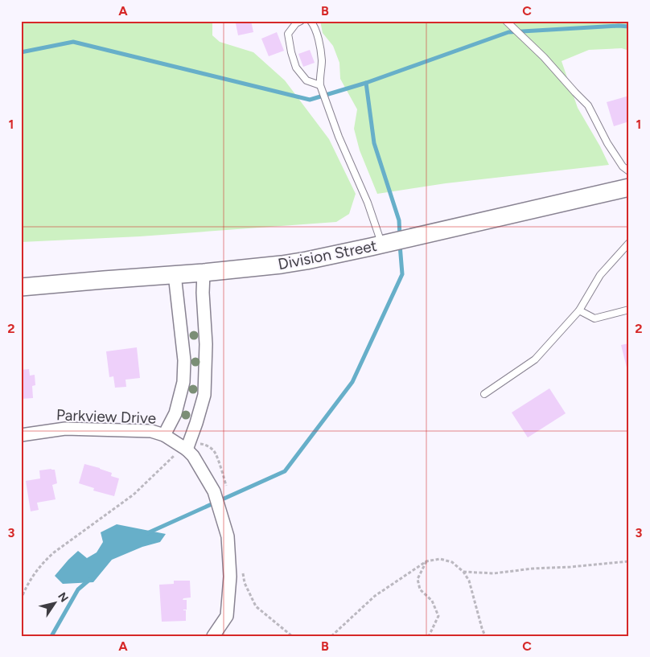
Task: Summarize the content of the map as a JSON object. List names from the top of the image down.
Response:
{
  "streets": {
    "street": ["Division Street", "Parkview Drive"]
  },
  "north": "top right",
  "grid": {
    "columns": ["A", "B", "C"],
    "rows": ["1", "2", "3"]
  }
}
